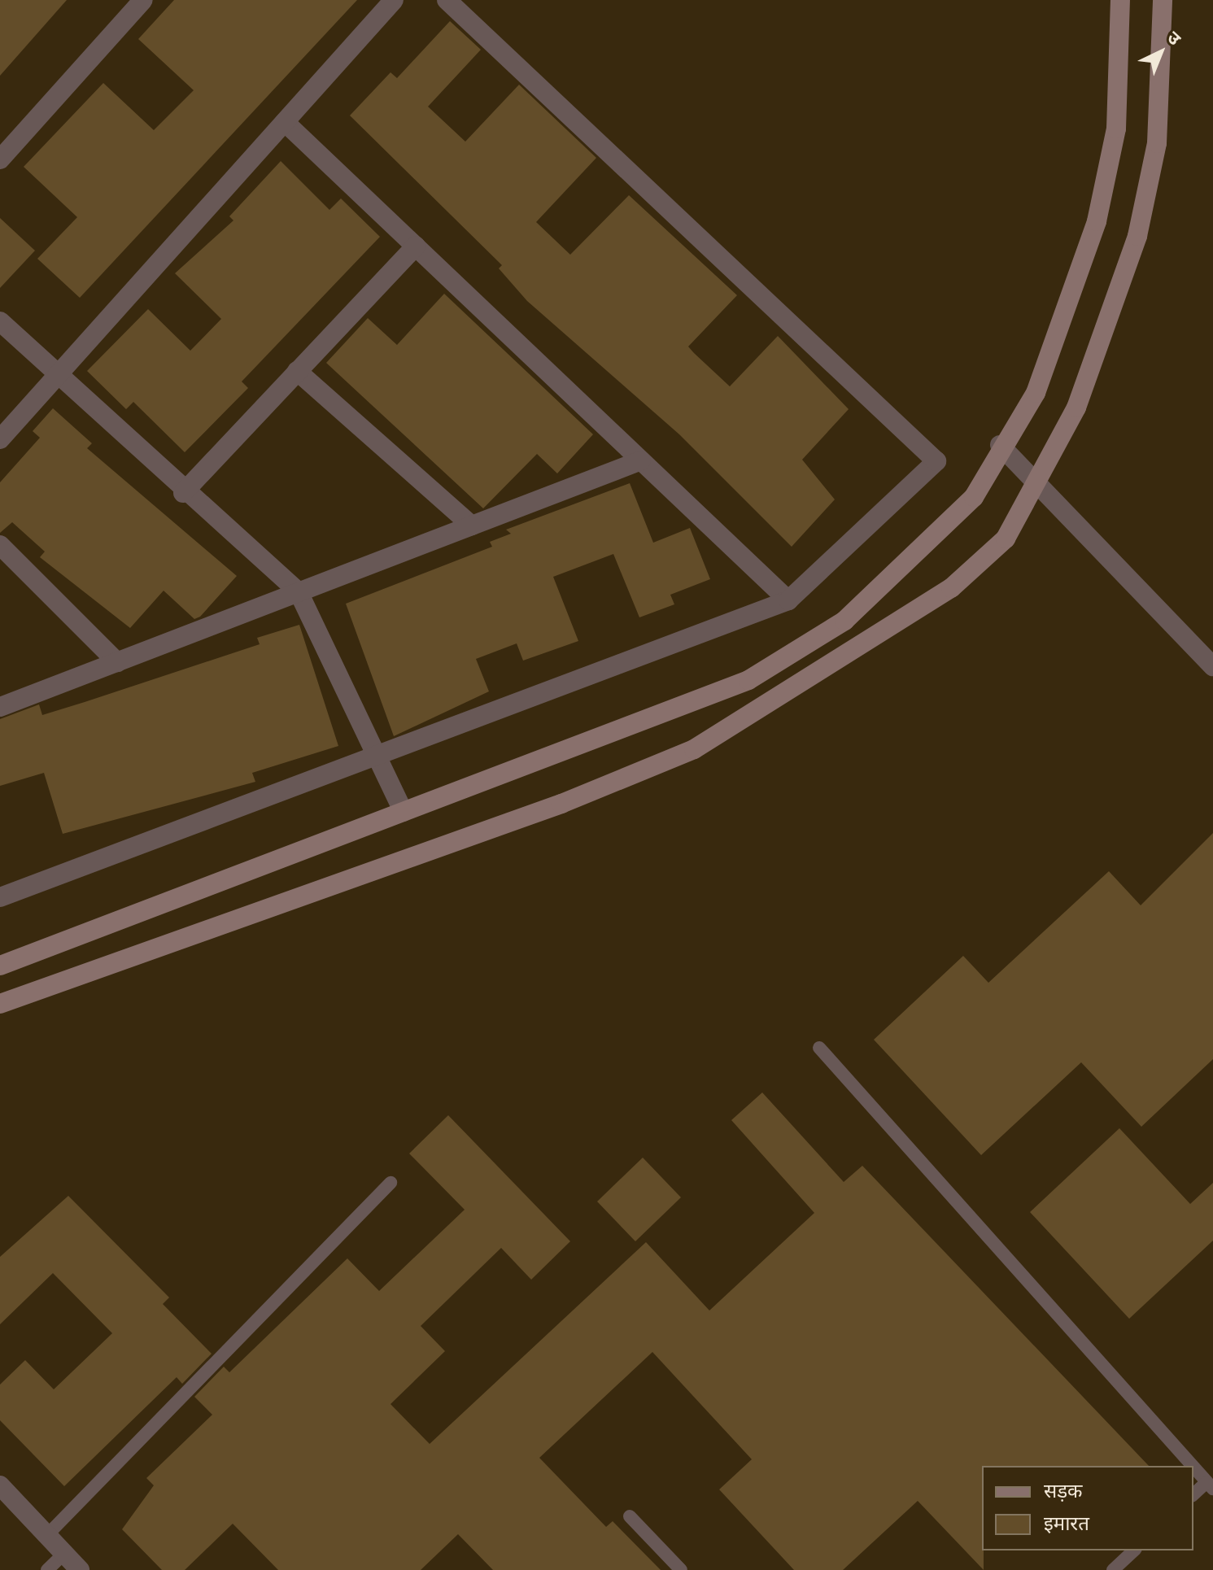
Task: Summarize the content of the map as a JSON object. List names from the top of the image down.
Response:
{
  "legend": ["सड़क", "इमारत"],
  "north": "top right"
}
